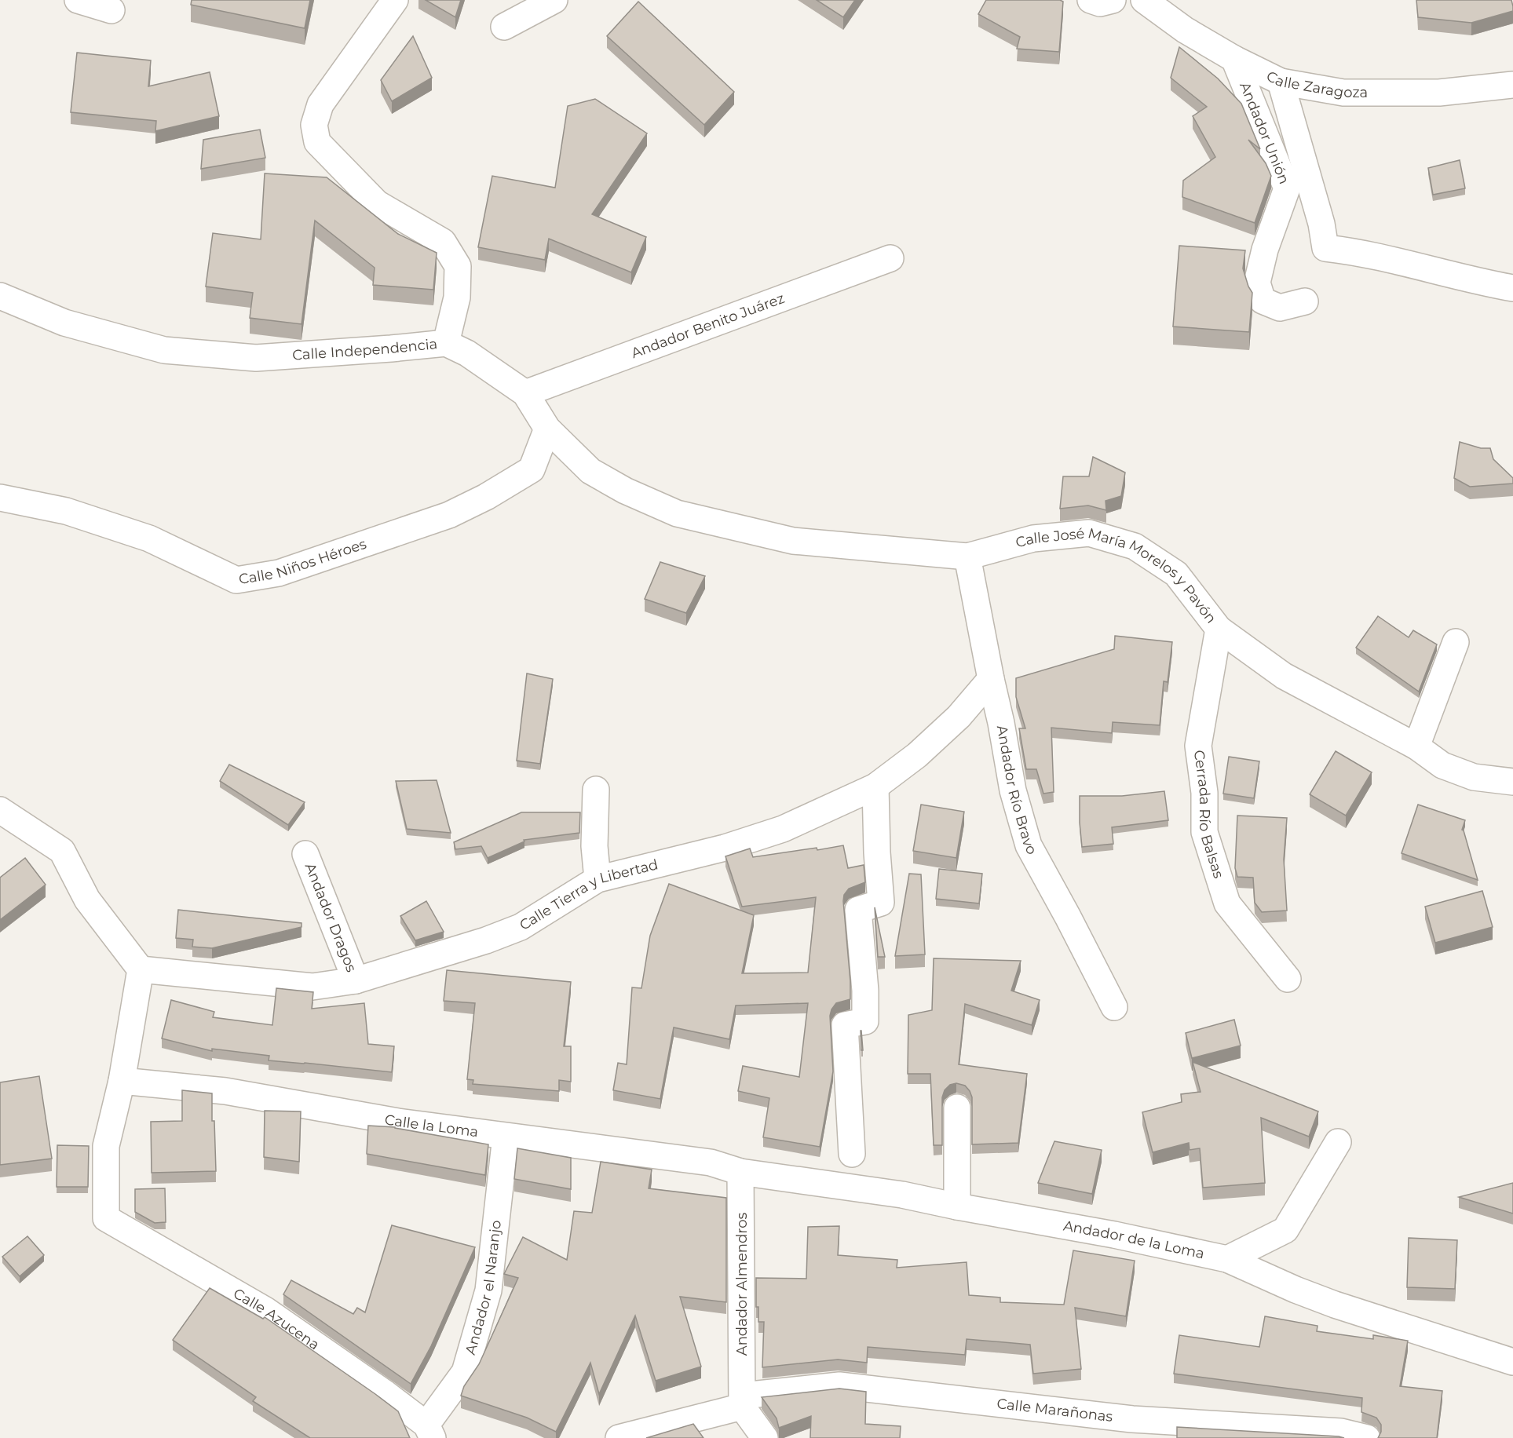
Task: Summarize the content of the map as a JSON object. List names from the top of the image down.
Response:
{
  "streets": {
    "street": [
      "Calle Zaragoza",
      "Andador Unión",
      "Andador Benito Juárez",
      "Calle Independencia",
      "Calle Niños Héroes",
      "Calle José María Morelos y Pavón",
      "Andador Río Bravo",
      "Cerrada Río Balsas",
      "Calle Tierra y Libertad",
      "Andador Dragos",
      "Calle la Loma",
      "Andador de la Loma",
      "Andador Almendros",
      "Andador el Naranjo",
      "Calle Azucena",
      "Calle Marañonas"
    ]
  },
  "crossings": [
    ["Calle Zaragoza", "Andador Unión"],
    ["Andador Benito Juárez", "Calle Independencia"],
    ["Calle Independencia", "Calle Niños Héroes"],
    ["Calle Independencia", "Calle José María Morelos y Pavón"],
    ["Calle José María Morelos y Pavón", "Andador Río Bravo"],
    ["Calle José María Morelos y Pavón", "Cerrada Río Balsas"],
    ["Andador Río Bravo", "Calle Tierra y Libertad"],
    ["Calle Tierra y Libertad", "Andador Dragos"],
    ["Calle la Loma", "Andador de la Loma"],
    ["Calle la Loma", "Andador Almendros"],
    ["Calle la Loma", "Andador el Naranjo"],
    ["Calle la Loma", "Calle Azucena"],
    ["Andador de la Loma", "Andador Almendros"],
    ["Andador Almendros", "Calle Marañonas"],
    ["Andador el Naranjo", "Calle Azucena"]
  ]
}
